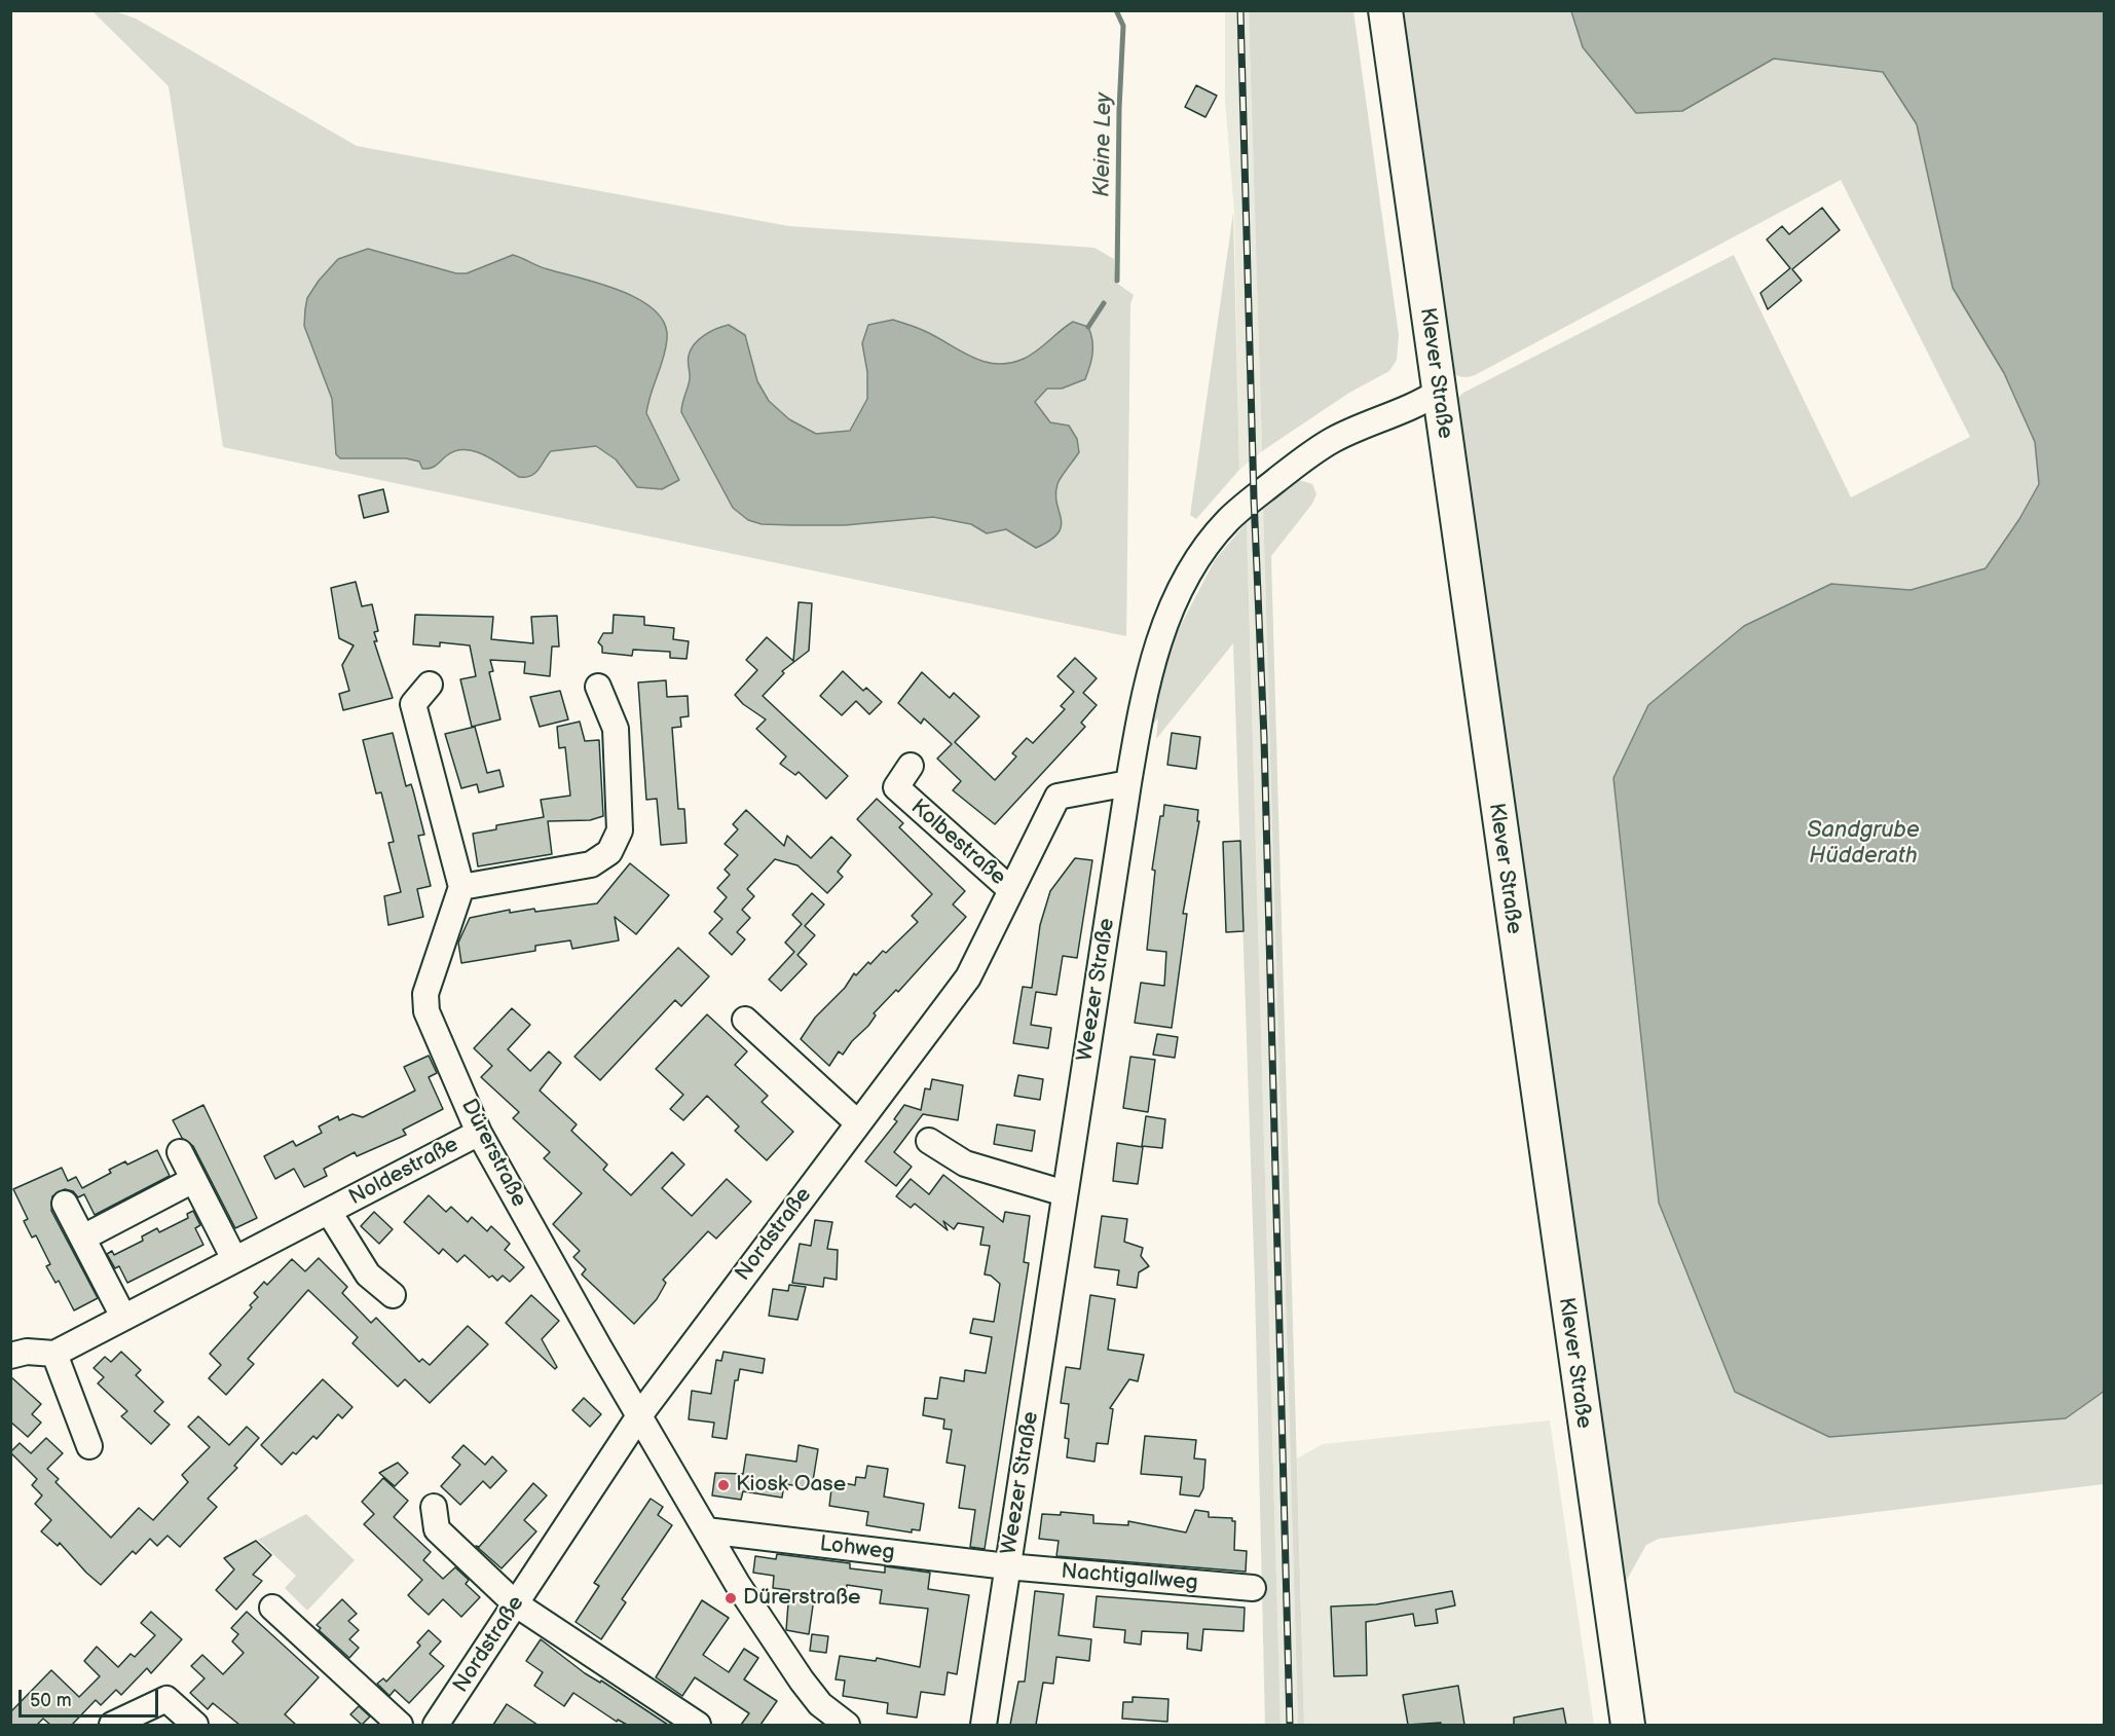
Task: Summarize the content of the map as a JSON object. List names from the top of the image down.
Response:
{
  "streets": {
    "main road": ["Klever Straße"],
    "street": [
      "Kolbestraße",
      "Weezer Straße",
      "Dürerstraße",
      "Noldestraße",
      "Nordstraße",
      "Lohweg",
      "Nachtigallweg"
    ]
  },
  "crossings": [
    ["Klever Straße", "Weezer Straße"],
    ["Kolbestraße", "Nordstraße"],
    ["Weezer Straße", "Nordstraße"],
    ["Weezer Straße", "Lohweg"],
    ["Weezer Straße", "Nachtigallweg"],
    ["Dürerstraße", "Noldestraße"],
    ["Dürerstraße", "Nordstraße"],
    ["Dürerstraße", "Lohweg"],
    ["Lohweg", "Nachtigallweg"]
  ],
  "water": ["Kleine Ley", "Sandgrube Hüdderath"],
  "places": ["Kiosk Oase", "Dürerstraße"],
  "scale_bar": "50 m"
}
